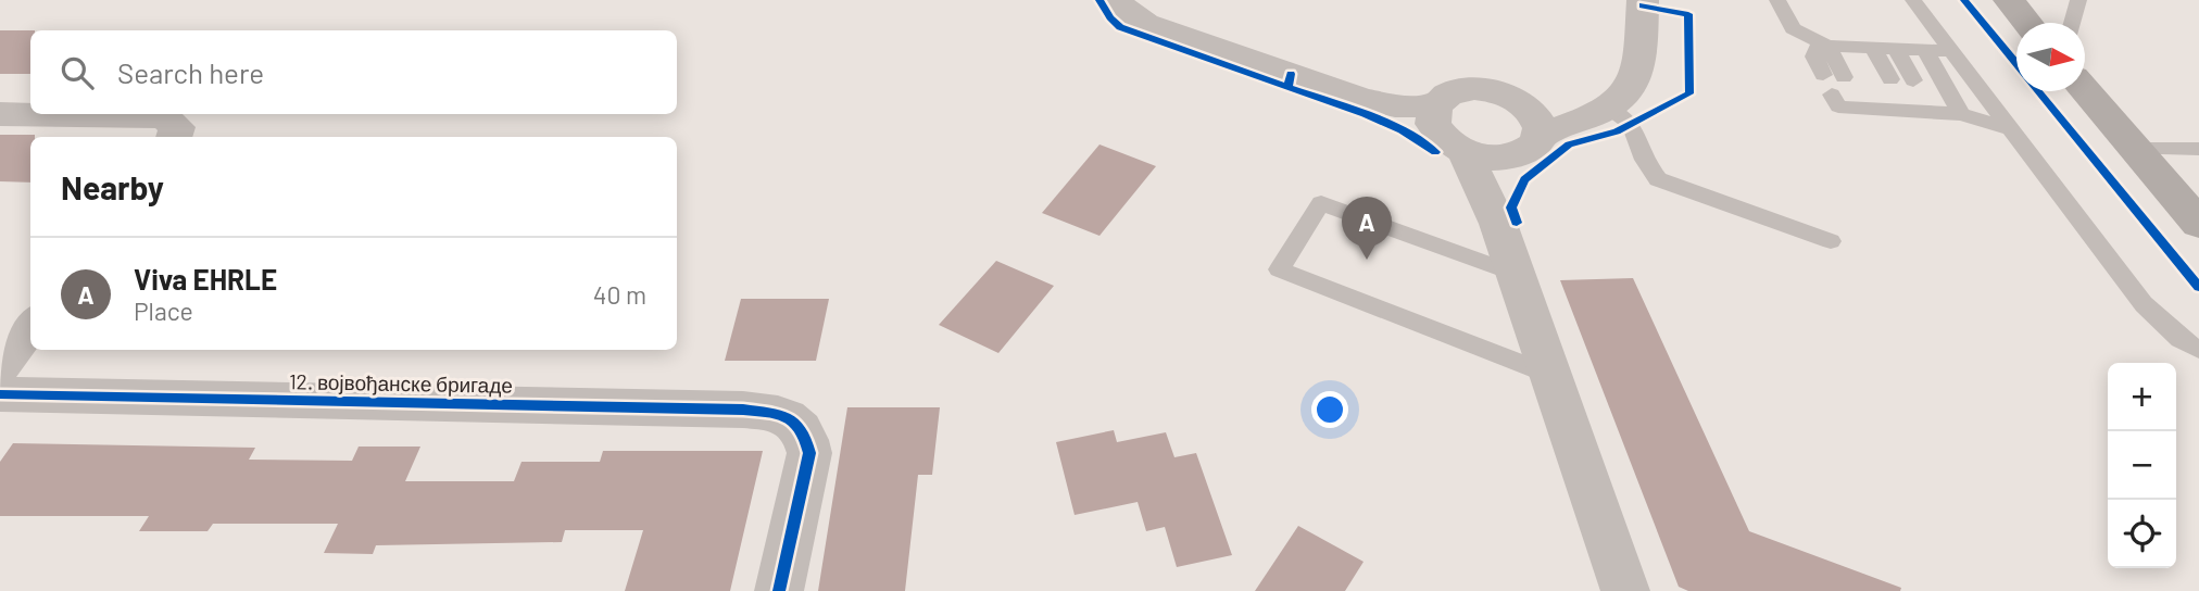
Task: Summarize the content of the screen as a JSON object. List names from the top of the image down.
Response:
{
  "streets": {
    "street": ["12. војвођанске бригаде"]
  },
  "north": "right",
  "page": {
    "search": "Search here",
    "heading": "Nearby",
    "pins": "A",
    "list": [
      {
        "mark": "A",
        "name": "Viva EHRLE",
        "note": "Place",
        "value": "40 m"
      }
    ],
    "map_buttons": ["+", "−"]
  }
}
